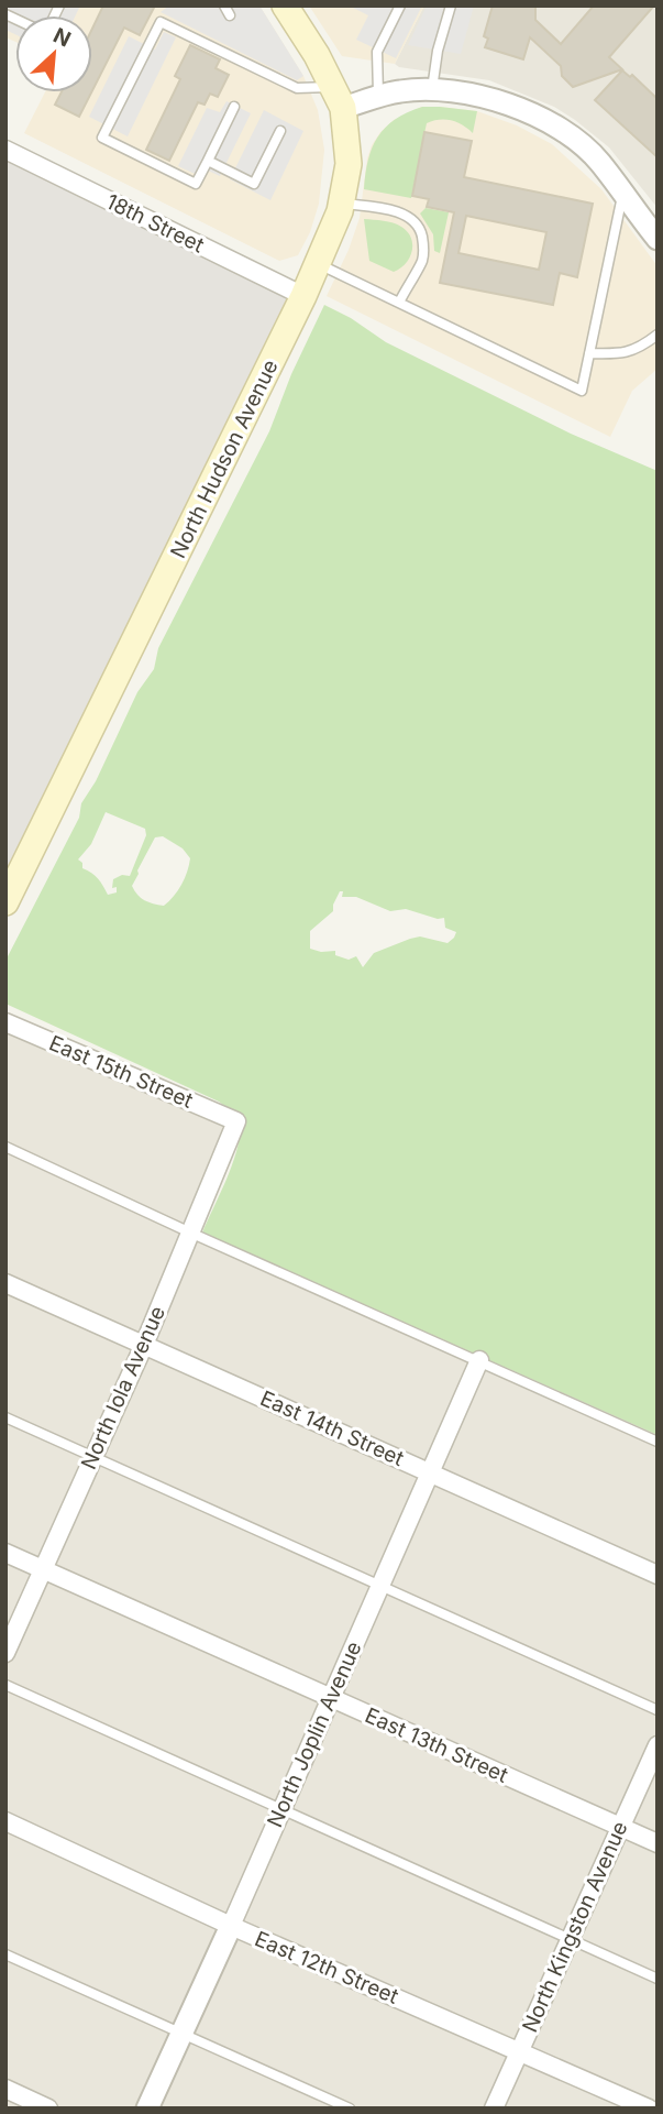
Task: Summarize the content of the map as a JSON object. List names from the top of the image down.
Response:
{
  "streets": {
    "main road": ["North Hudson Avenue"],
    "street": [
      "18th Street",
      "East 15th Street",
      "North Iola Avenue",
      "East 14th Street",
      "North Joplin Avenue",
      "East 13th Street",
      "North Kingston Avenue",
      "East 12th Street"
    ]
  },
  "crossings": [
    ["18th Street", "North Hudson Avenue"],
    ["East 15th Street", "North Iola Avenue"],
    ["North Iola Avenue", "East 14th Street"],
    ["North Iola Avenue", "East 13th Street"],
    ["East 14th Street", "North Joplin Avenue"],
    ["North Joplin Avenue", "East 13th Street"],
    ["North Joplin Avenue", "East 12th Street"],
    ["East 13th Street", "North Kingston Avenue"],
    ["North Kingston Avenue", "East 12th Street"]
  ],
  "north": "top right"
}
